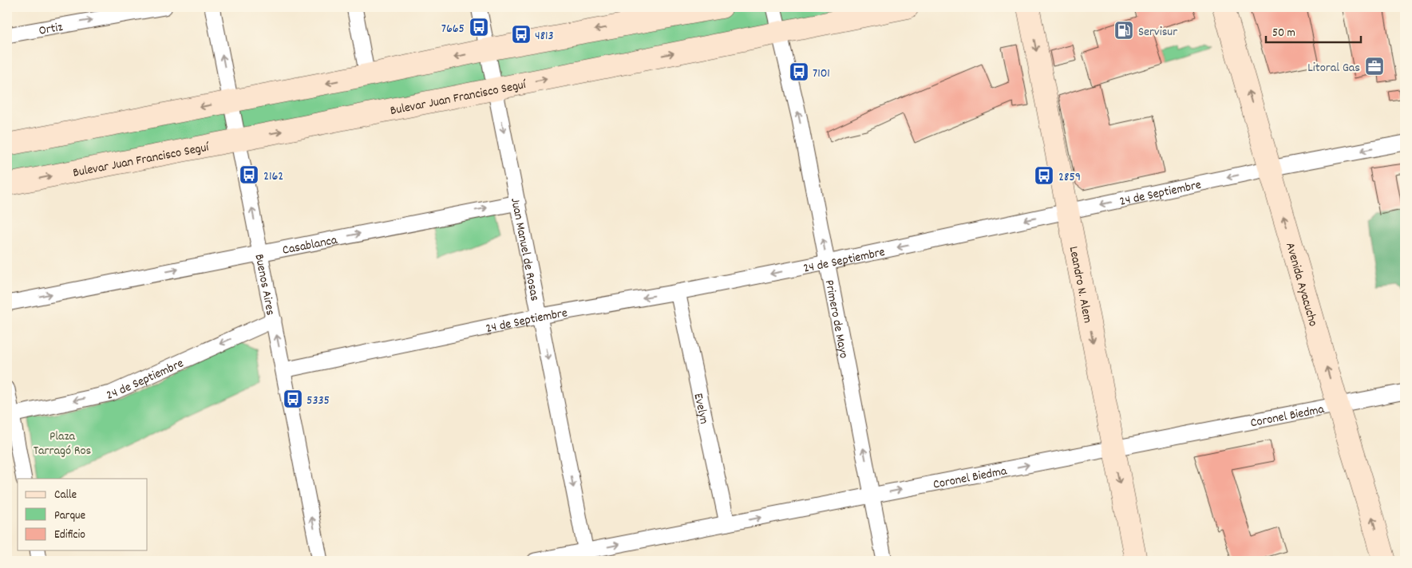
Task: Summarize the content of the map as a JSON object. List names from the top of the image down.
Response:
{
  "streets": {
    "main road": ["Bulevar Juan Francisco Seguí", "Leandro N. Alem", "Avenida Ayacucho"],
    "street": [
      "Ortiz",
      "24 de Septiembre",
      "Casablanca",
      "Juan Manuel de Rosas",
      "Buenos Aires",
      "Primero de Mayo",
      "Evelyn",
      "Coronel Biedma"
    ]
  },
  "crossings": [
    ["Bulevar Juan Francisco Seguí", "Juan Manuel de Rosas"],
    ["Bulevar Juan Francisco Seguí", "Buenos Aires"],
    ["Bulevar Juan Francisco Seguí", "Primero de Mayo"],
    ["24 de Septiembre", "Juan Manuel de Rosas"],
    ["24 de Septiembre", "Buenos Aires"],
    ["24 de Septiembre", "Leandro N. Alem"],
    ["24 de Septiembre", "Avenida Ayacucho"],
    ["24 de Septiembre", "Primero de Mayo"],
    ["24 de Septiembre", "Evelyn"],
    ["Casablanca", "Juan Manuel de Rosas"],
    ["Casablanca", "Buenos Aires"],
    ["Juan Manuel de Rosas", "Coronel Biedma"],
    ["Leandro N. Alem", "Coronel Biedma"],
    ["Avenida Ayacucho", "Coronel Biedma"],
    ["Primero de Mayo", "Coronel Biedma"],
    ["Evelyn", "Coronel Biedma"]
  ],
  "one_way": [
    "Ortiz",
    "24 de Septiembre",
    "Casablanca",
    "Juan Manuel de Rosas",
    "Buenos Aires",
    "Leandro N. Alem",
    "Avenida Ayacucho",
    "Primero de Mayo",
    "Coronel Biedma"
  ],
  "parks": ["Plaza Tarragó Ros"],
  "places": {
    "bus stop": [
      "7665",
      "4813",
      "7101",
      "2162",
      "2859",
      "5335"
    ],
    "fuel station": ["Servisur"],
    "office": ["Litoral Gas"]
  },
  "legend": ["Calle", "Parque", "Edificio"],
  "scale_bar": "50 m"
}
